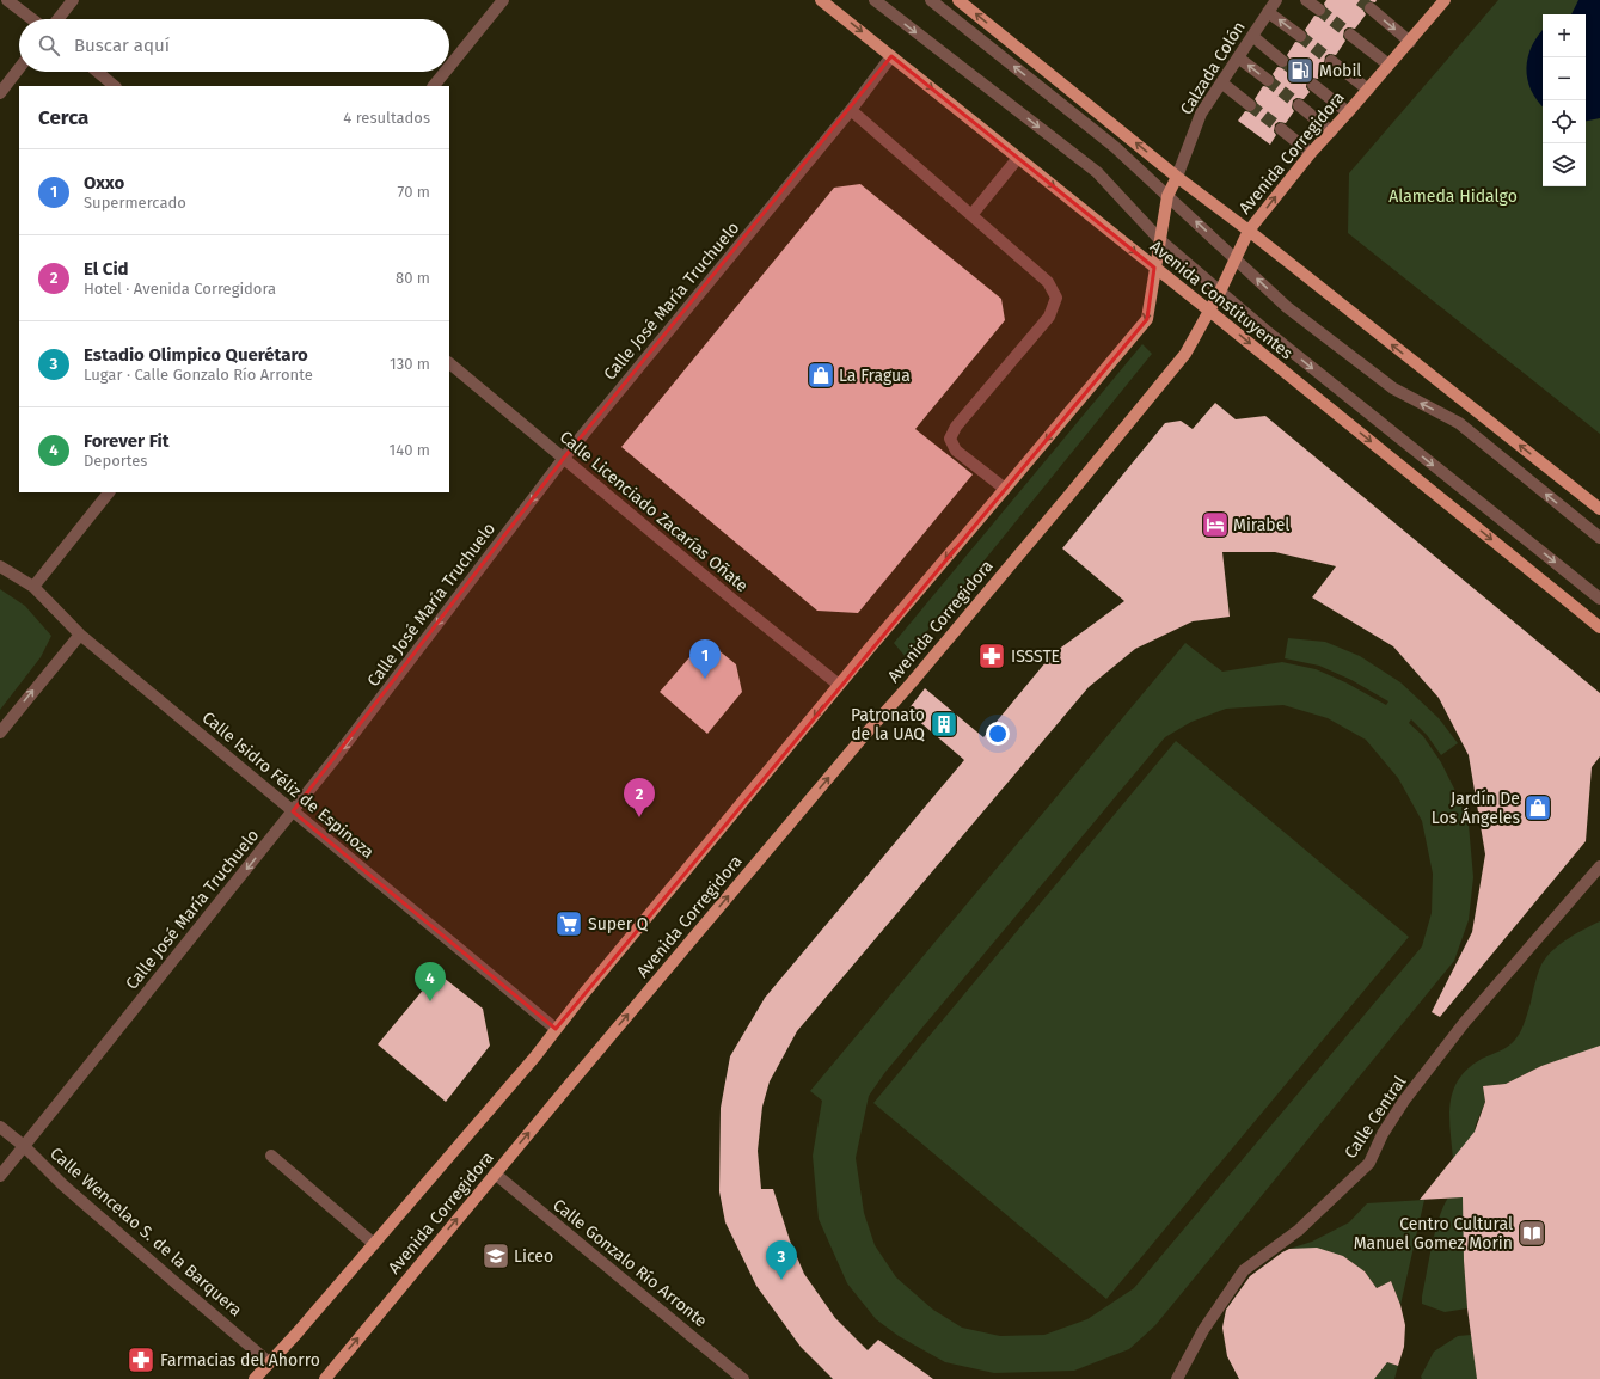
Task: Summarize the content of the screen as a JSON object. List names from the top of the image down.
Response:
{
  "streets": {
    "main road": ["Calzada Colón", "Avenida Corregidora", "Avenida Constituyentes"],
    "street": [
      "Calle José María Truchuelo",
      "Calle Licenciado Zacarías Oñate",
      "Calle Isidro Féliz de Espinoza",
      "Calle Central",
      "Calle Wencelao S. de la Barquera",
      "Calle Gonzalo Río Arronte"
    ]
  },
  "crossings": [
    ["Calzada Colón", "Avenida Corregidora"],
    ["Calzada Colón", "Avenida Constituyentes"],
    ["Avenida Corregidora", "Avenida Constituyentes"],
    ["Avenida Corregidora", "Calle Licenciado Zacarías Oñate"],
    ["Avenida Corregidora", "Calle Isidro Féliz de Espinoza"],
    ["Avenida Corregidora", "Calle Wencelao S. de la Barquera"],
    ["Avenida Corregidora", "Calle Gonzalo Río Arronte"],
    ["Avenida Constituyentes", "Calle José María Truchuelo"],
    ["Calle José María Truchuelo", "Calle Licenciado Zacarías Oñate"],
    ["Calle José María Truchuelo", "Calle Isidro Féliz de Espinoza"],
    ["Calle José María Truchuelo", "Calle Wencelao S. de la Barquera"]
  ],
  "one_way": ["Calle José María Truchuelo"],
  "parks": ["Alameda Hidalgo"],
  "places": {
    "fuel station": ["Mobil"],
    "shop": ["La Fragua", "Jardín De Los Ángeles"],
    "hotel": ["Mirabel"],
    "pharmacy": ["ISSSTE", "Farmacias del Ahorro"],
    "building": ["Patronato de la UAQ"],
    "supermarket": ["Super Q"],
    "library": ["Centro Cultural Manuel Gomez Morin"],
    "school or university": ["Liceo"]
  },
  "page": {
    "map_buttons": ["+", "−"],
    "search": "Buscar aquí",
    "heading": ["Cerca", "4 resultados"],
    "list": [
      {
        "mark": "1",
        "name": "Oxxo",
        "note": "Supermercado",
        "value": "70 m"
      },
      {
        "mark": "2",
        "name": "El Cid",
        "note": "Hotel · Avenida Corregidora",
        "value": "80 m"
      },
      {
        "mark": "3",
        "name": "Estadio Olimpico Querétaro",
        "note": "Lugar · Calle Gonzalo Río Arronte",
        "value": "130 m"
      },
      {
        "mark": "4",
        "name": "Forever Fit",
        "note": "Deportes",
        "value": "140 m"
      }
    ],
    "pins": [
      "1",
      "2",
      "4",
      "3"
    ]
  }
}
